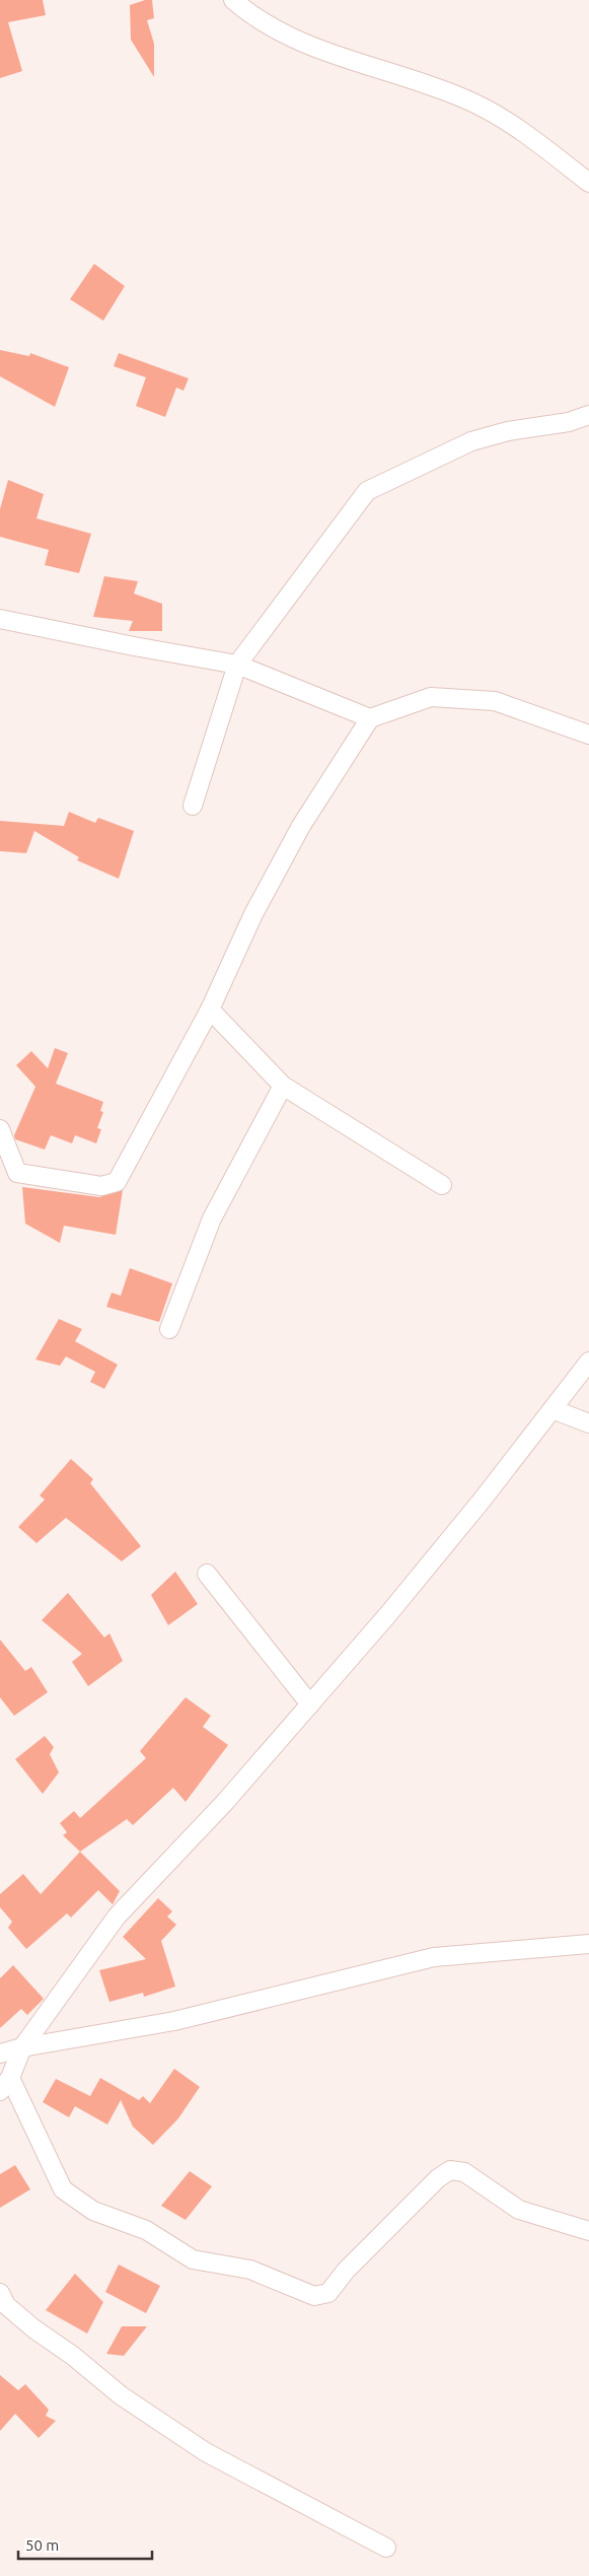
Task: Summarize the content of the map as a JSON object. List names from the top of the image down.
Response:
{
  "scale_bar": "50 m"
}
